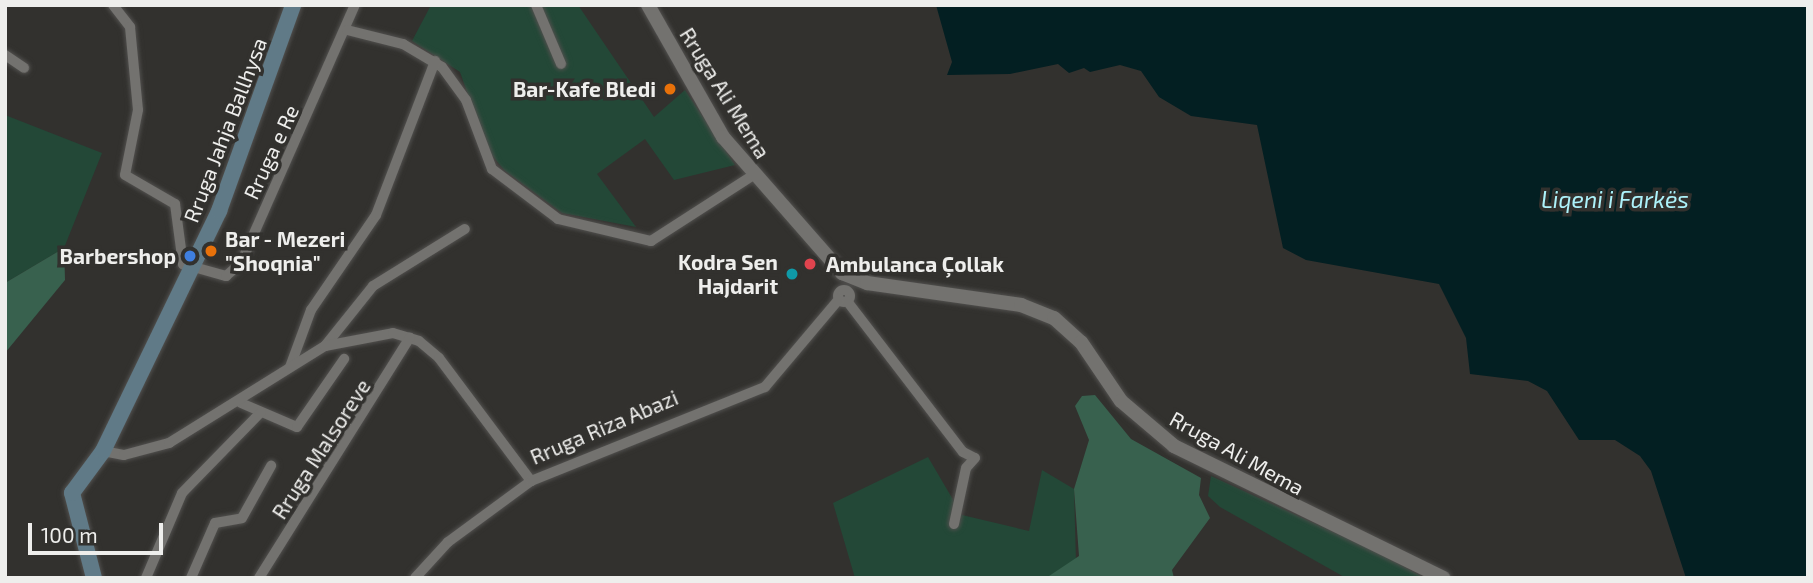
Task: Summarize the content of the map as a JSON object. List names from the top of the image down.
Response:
{
  "streets": {
    "main road": ["Rruga Jahja Ballhysa"],
    "street": [
      "Rruga Ali Mema",
      "Rruga e Re",
      "Rruga Riza Abazi",
      "Rruga Malsoreve"
    ]
  },
  "crossings": [
    ["Rruga Ali Mema", "Rruga Riza Abazi"],
    ["Rruga Jahja Ballhysa", "Rruga e Re"],
    ["Rruga Riza Abazi", "Rruga Malsoreve"]
  ],
  "water": ["Liqeni i Farkës"],
  "places": [
    "Bar-Kafe Bledi",
    "Bar - Mezeri \"Shoqnia\"",
    "Barbershop",
    "Ambulanca Çollak",
    "Kodra Sen Hajdarit"
  ],
  "scale_bar": "100 m"
}
